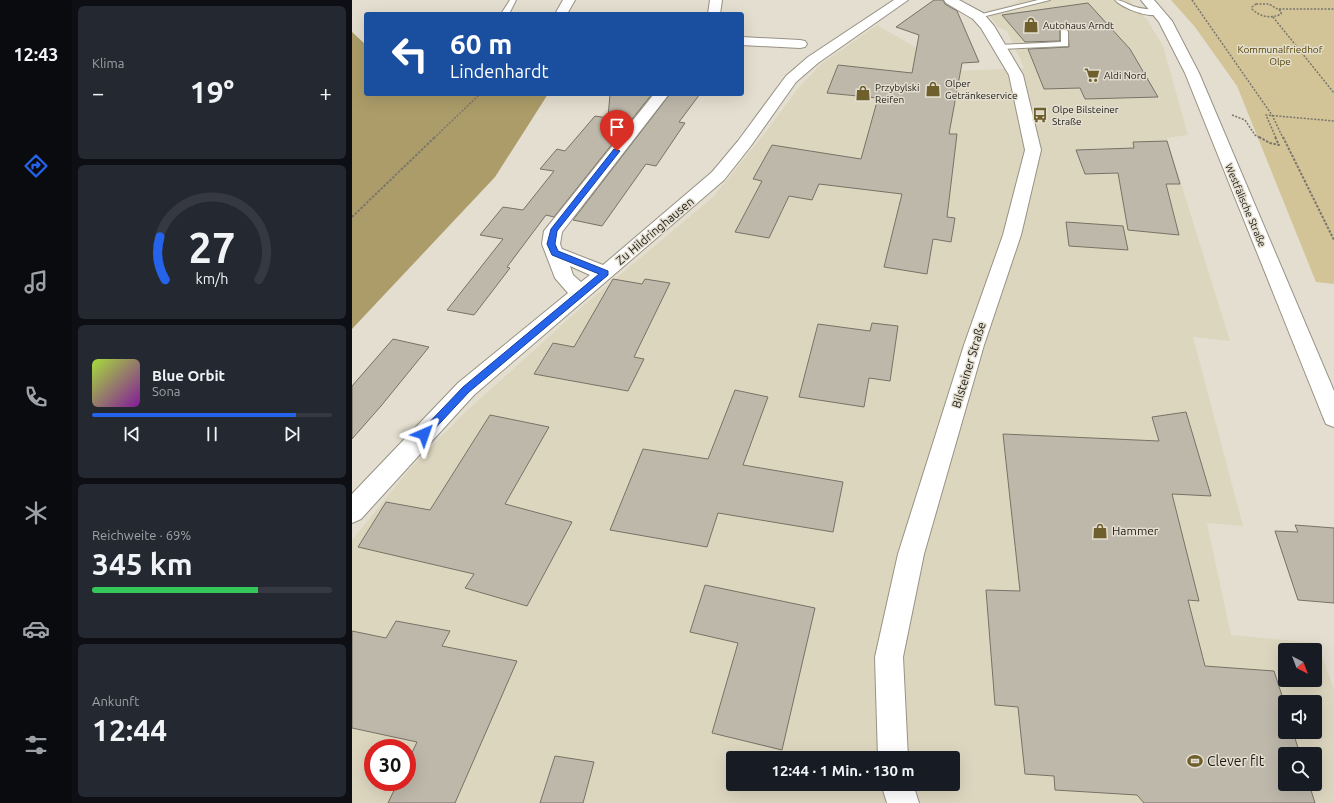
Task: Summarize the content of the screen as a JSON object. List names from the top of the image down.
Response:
{
  "streets": {
    "street": ["Westfälische Straße", "Zu Hildringhausen", "Bilsteiner Straße"]
  },
  "parks": ["Kommunalfriedhof Olpe"],
  "places": {
    "shop": [
      "Autohaus Arndt",
      "Olper Getränkeservice",
      "Przybylski Reifen",
      "Hammer"
    ],
    "supermarket": ["Aldi Nord"],
    "bus stop": ["Olpe Bilsteiner Straße"],
    "sports": ["Clever fit"]
  },
  "north": "bottom right",
  "page": {
    "tabs": "12:43",
    "tile": [
      "Klima",
      ["Reichweite · 69%", "345 km"],
      ["Ankunft", "12:44"]
    ],
    "turn": ["60 m", "Lindenhardt"],
    "heat": ["−", "19°", "+"],
    "song": ["Blue Orbit", "Sona"],
    "limit": "30",
    "trip": "12:44 · 1 Min. · 130 m",
    "gauge": ["27", "km/h"]
  }
}
